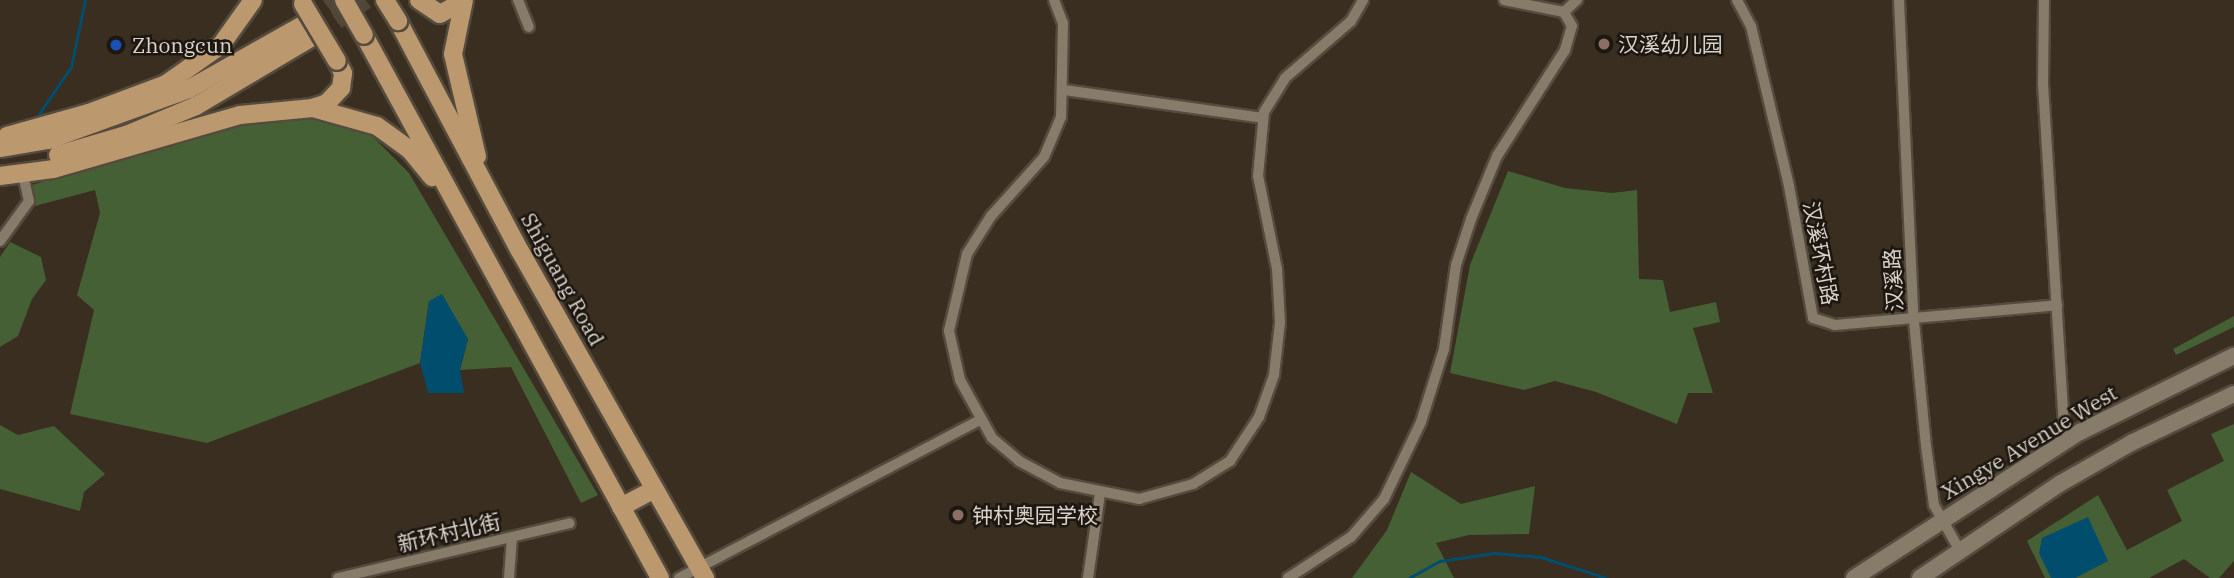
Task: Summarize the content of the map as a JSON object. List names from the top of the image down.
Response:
{
  "streets": {
    "main road": ["Shiguang Road"],
    "street": [
      "汉溪环村路",
      "汉溪路",
      "Xingye Avenue West",
      "新环村北街"
    ]
  },
  "crossings": [
    ["汉溪环村路", "汉溪路"],
    ["汉溪路", "Xingye Avenue West"]
  ],
  "places": ["汉溪幼儿园", "Zhongcun", "钟村奥园学校"]
}
